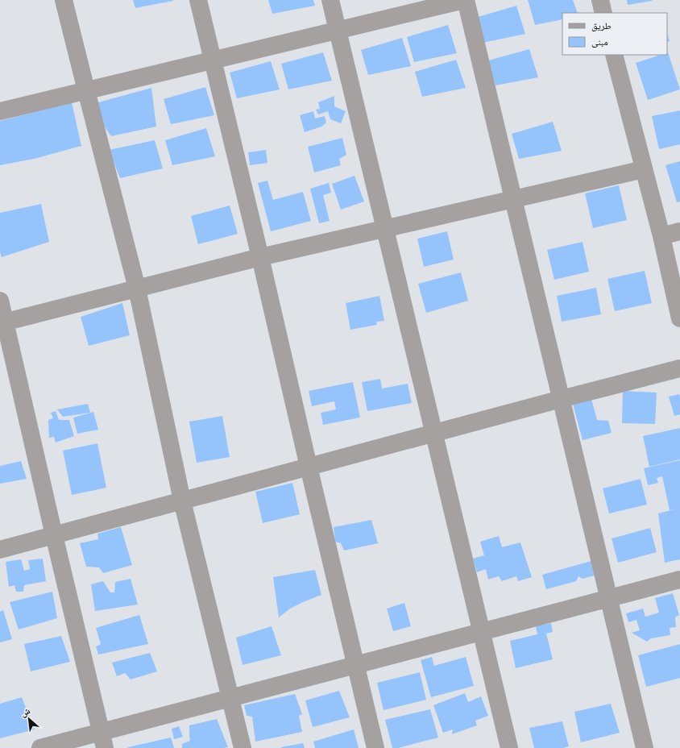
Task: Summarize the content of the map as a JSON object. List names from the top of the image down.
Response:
{
  "legend": ["طريق", "مبنى"],
  "north": "top left"
}
